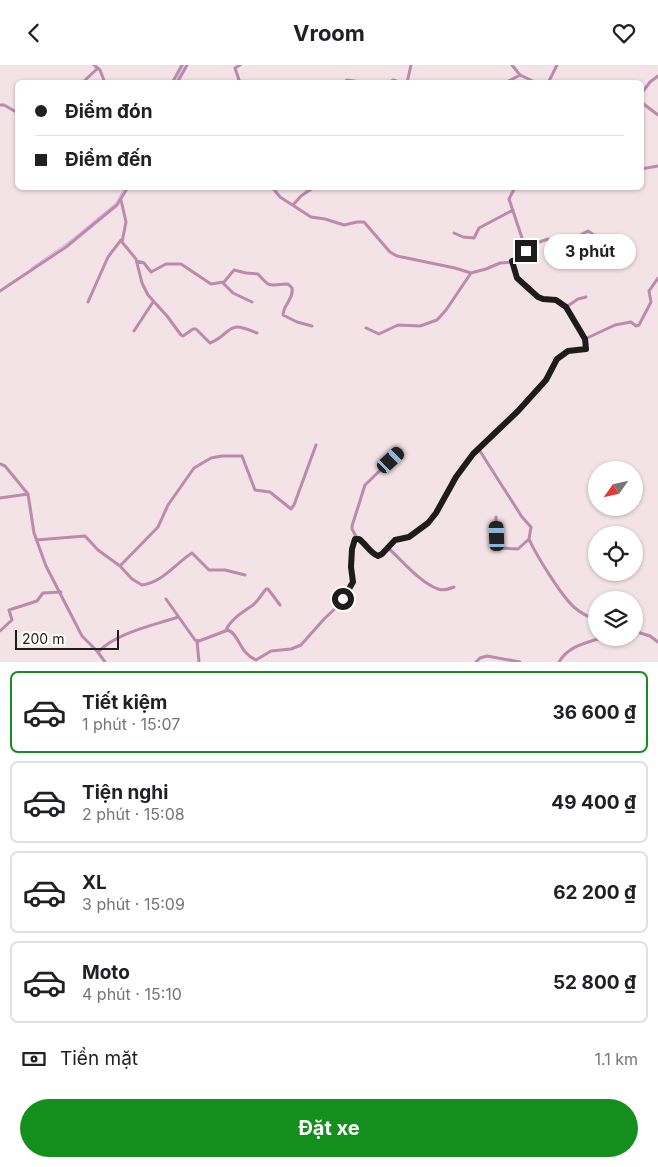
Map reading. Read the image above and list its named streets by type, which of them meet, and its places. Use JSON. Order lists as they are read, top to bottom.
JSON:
{
  "scale_bar": "200 m",
  "north": "bottom left",
  "page": {
    "header": "Vroom",
    "banner": ["Điểm đón", "Điểm đến"],
    "bubble": "3 phút",
    "scale": "200 m",
    "list": [
      {
        "name": "Tiết kiệm",
        "note": "1 phút · 15:07",
        "value": "36 600 ₫"
      },
      {
        "name": "Tiện nghi",
        "note": "2 phút · 15:08",
        "value": "49 400 ₫"
      },
      {
        "name": "XL",
        "note": "3 phút · 15:09",
        "value": "62 200 ₫"
      },
      {
        "name": "Moto",
        "note": "4 phút · 15:10",
        "value": "52 800 ₫"
      }
    ],
    "pay": ["Tiền mặt", "1.1 km"],
    "buttons": "Đặt xe"
  }
}
